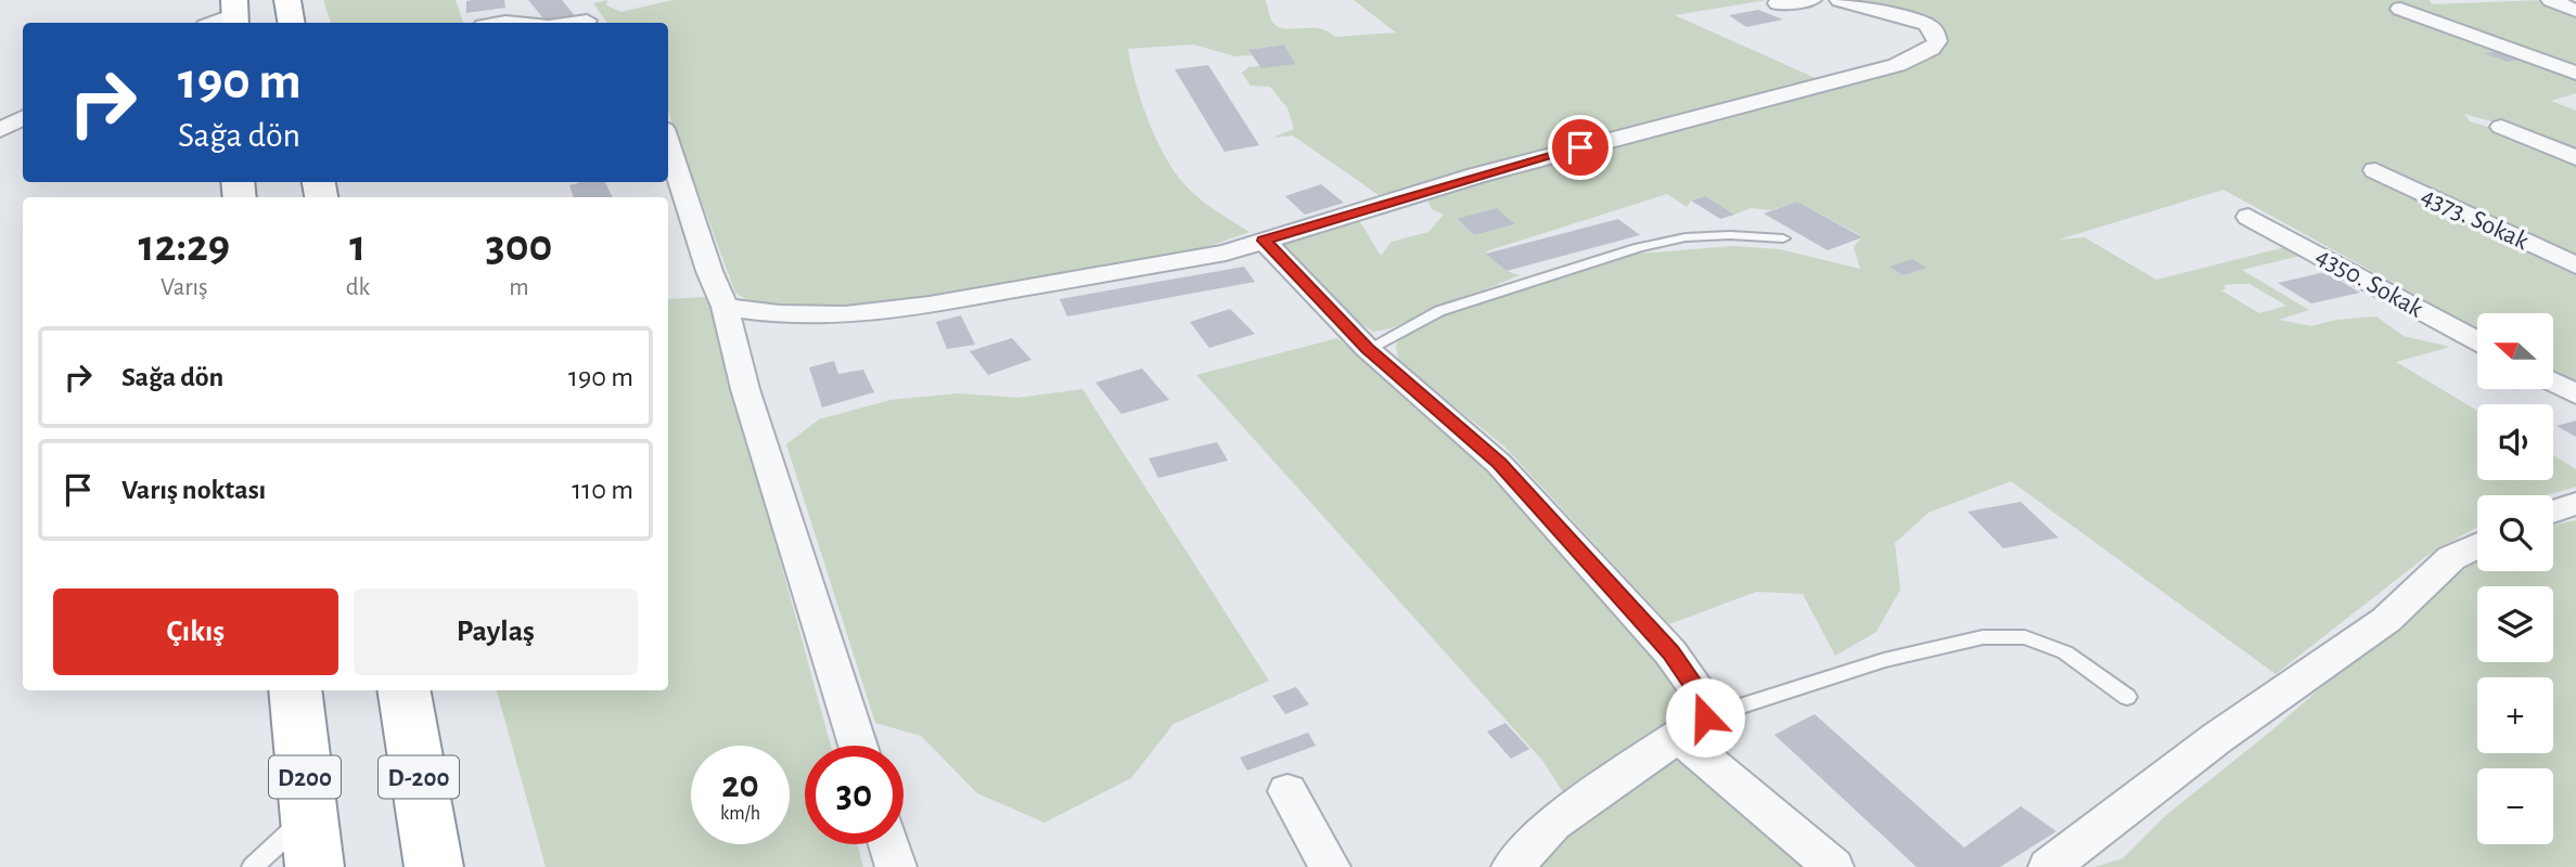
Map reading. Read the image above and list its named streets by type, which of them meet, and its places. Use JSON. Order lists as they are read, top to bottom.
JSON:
{
  "streets": {
    "highway": ["D200", "D-200"],
    "street": ["4373. Sokak", "4350. Sokak"]
  },
  "north": "left",
  "page": {
    "turn": ["190 m", "Sağa dön"],
    "eta": [
      "12:29",
      "Varış",
      "1",
      "dk",
      "300",
      "m"
    ],
    "map_buttons": ["+", "−"],
    "list": [
      {
        "name": "Sağa dön",
        "value": "190 m"
      },
      {
        "name": "Varış noktası",
        "value": "110 m"
      }
    ],
    "buttons": ["Çıkış", "Paylaş"],
    "speed": "20 km/h",
    "limit": "30"
  }
}
